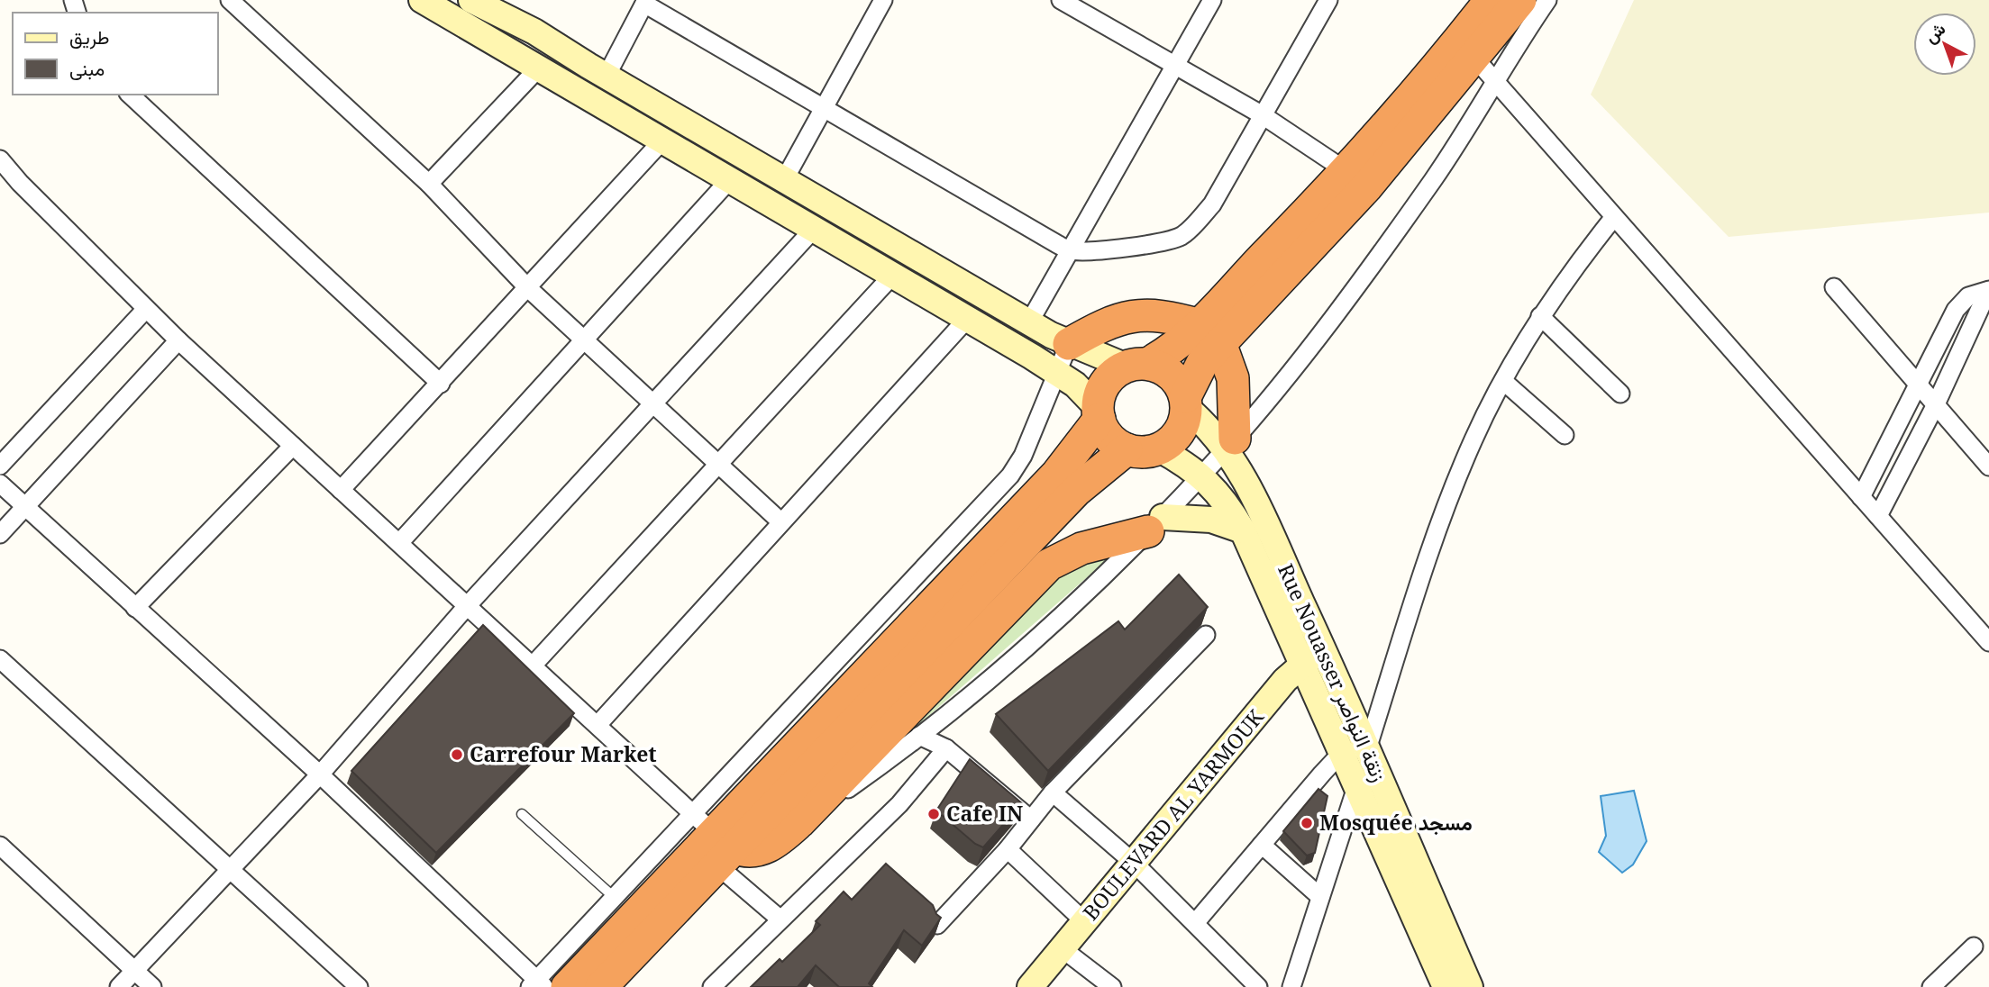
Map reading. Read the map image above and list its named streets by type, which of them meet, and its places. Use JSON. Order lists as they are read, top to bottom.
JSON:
{
  "streets": {
    "main road": ["Rue Nouasser زنقة النواصر", "BOULEVARD AL YARMOUK"]
  },
  "crossings": [
    ["Rue Nouasser زنقة النواصر", "BOULEVARD AL YARMOUK"]
  ],
  "places": ["Carrefour Market", "Cafe IN", "Mosquée مسجد"],
  "legend": ["طريق", "مبنى"],
  "north": "top left"
}
